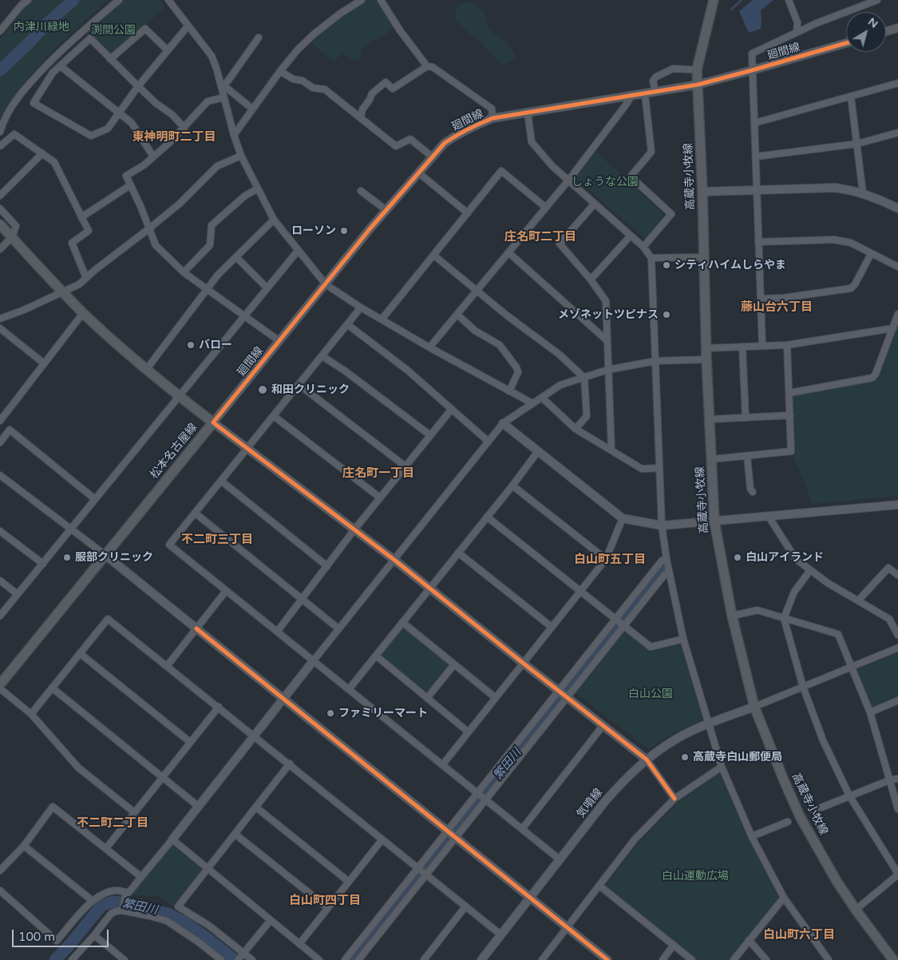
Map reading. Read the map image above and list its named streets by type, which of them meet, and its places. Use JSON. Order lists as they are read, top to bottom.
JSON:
{
  "streets": {
    "main road": ["高蔵寺小牧線", "松本名古屋線"],
    "street": ["廻間線", "気噴線"]
  },
  "crossings": [
    ["廻間線", "高蔵寺小牧線"],
    ["廻間線", "松本名古屋線"],
    ["高蔵寺小牧線", "気噴線"]
  ],
  "districts": [
    "東神明町二丁目",
    "庄名町二丁目",
    "藤山台六丁目",
    "庄名町一丁目",
    "不二町三丁目",
    "白山町五丁目",
    "不二町二丁目",
    "白山町四丁目",
    "白山町六丁目"
  ],
  "water": ["繁田川"],
  "parks": [
    "内津川緑地",
    "渕間公園",
    "しょうな公園",
    "白山公園",
    "白山運動広場"
  ],
  "places": [
    "ローソン",
    "シティハイムしらやま",
    "メゾネットツピナス",
    "バロー",
    "和田クリニック",
    "服部クリニック",
    "白山アイランド",
    "ファミリーマート",
    "高蔵寺白山郵便局"
  ],
  "scale_bar": "100 m",
  "north": "top right"
}
